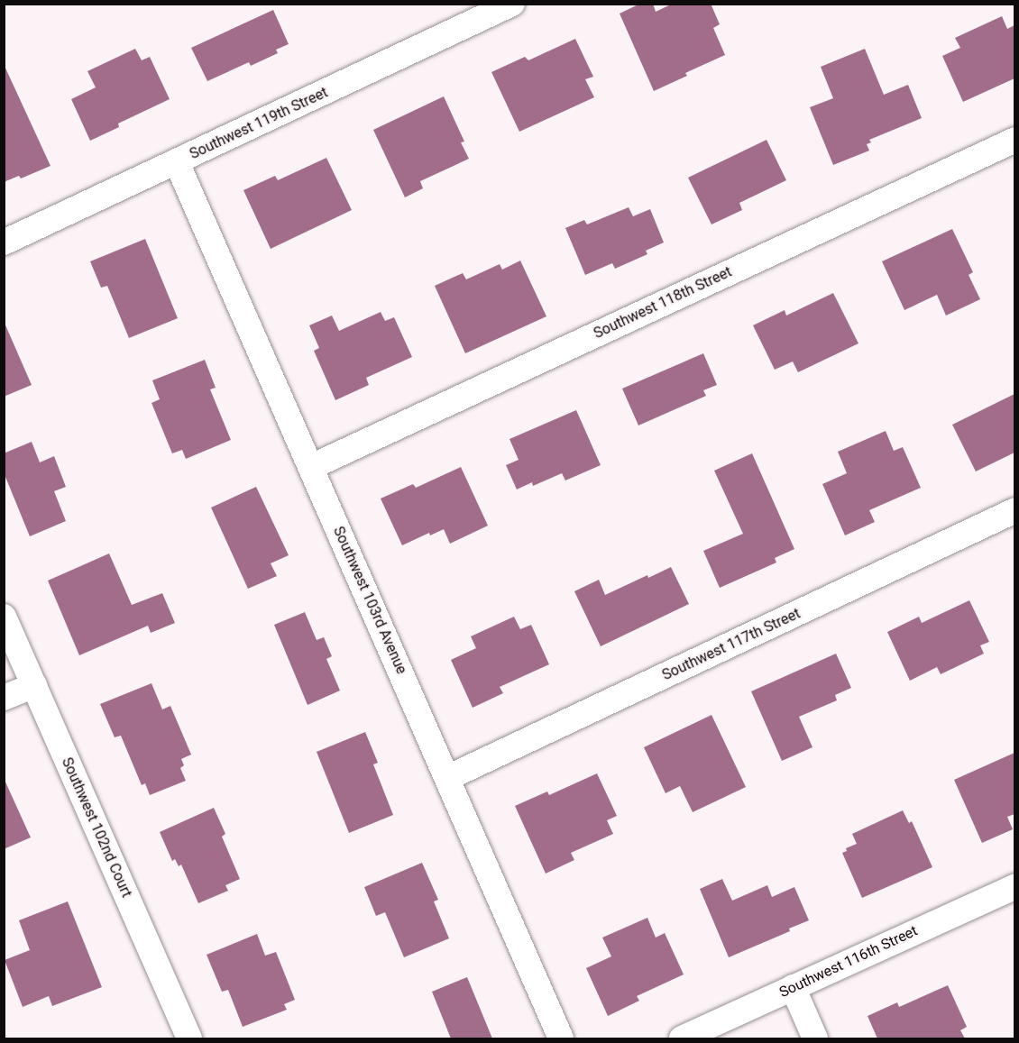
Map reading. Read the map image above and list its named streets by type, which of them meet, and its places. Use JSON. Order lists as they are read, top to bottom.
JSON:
{
  "streets": {
    "street": [
      "Southwest 119th Street",
      "Southwest 118th Street",
      "Southwest 103rd Avenue",
      "Southwest 117th Street",
      "Southwest 102nd Court",
      "Southwest 116th Street"
    ]
  },
  "crossings": [
    ["Southwest 119th Street", "Southwest 103rd Avenue"],
    ["Southwest 118th Street", "Southwest 103rd Avenue"],
    ["Southwest 103rd Avenue", "Southwest 117th Street"]
  ]
}
